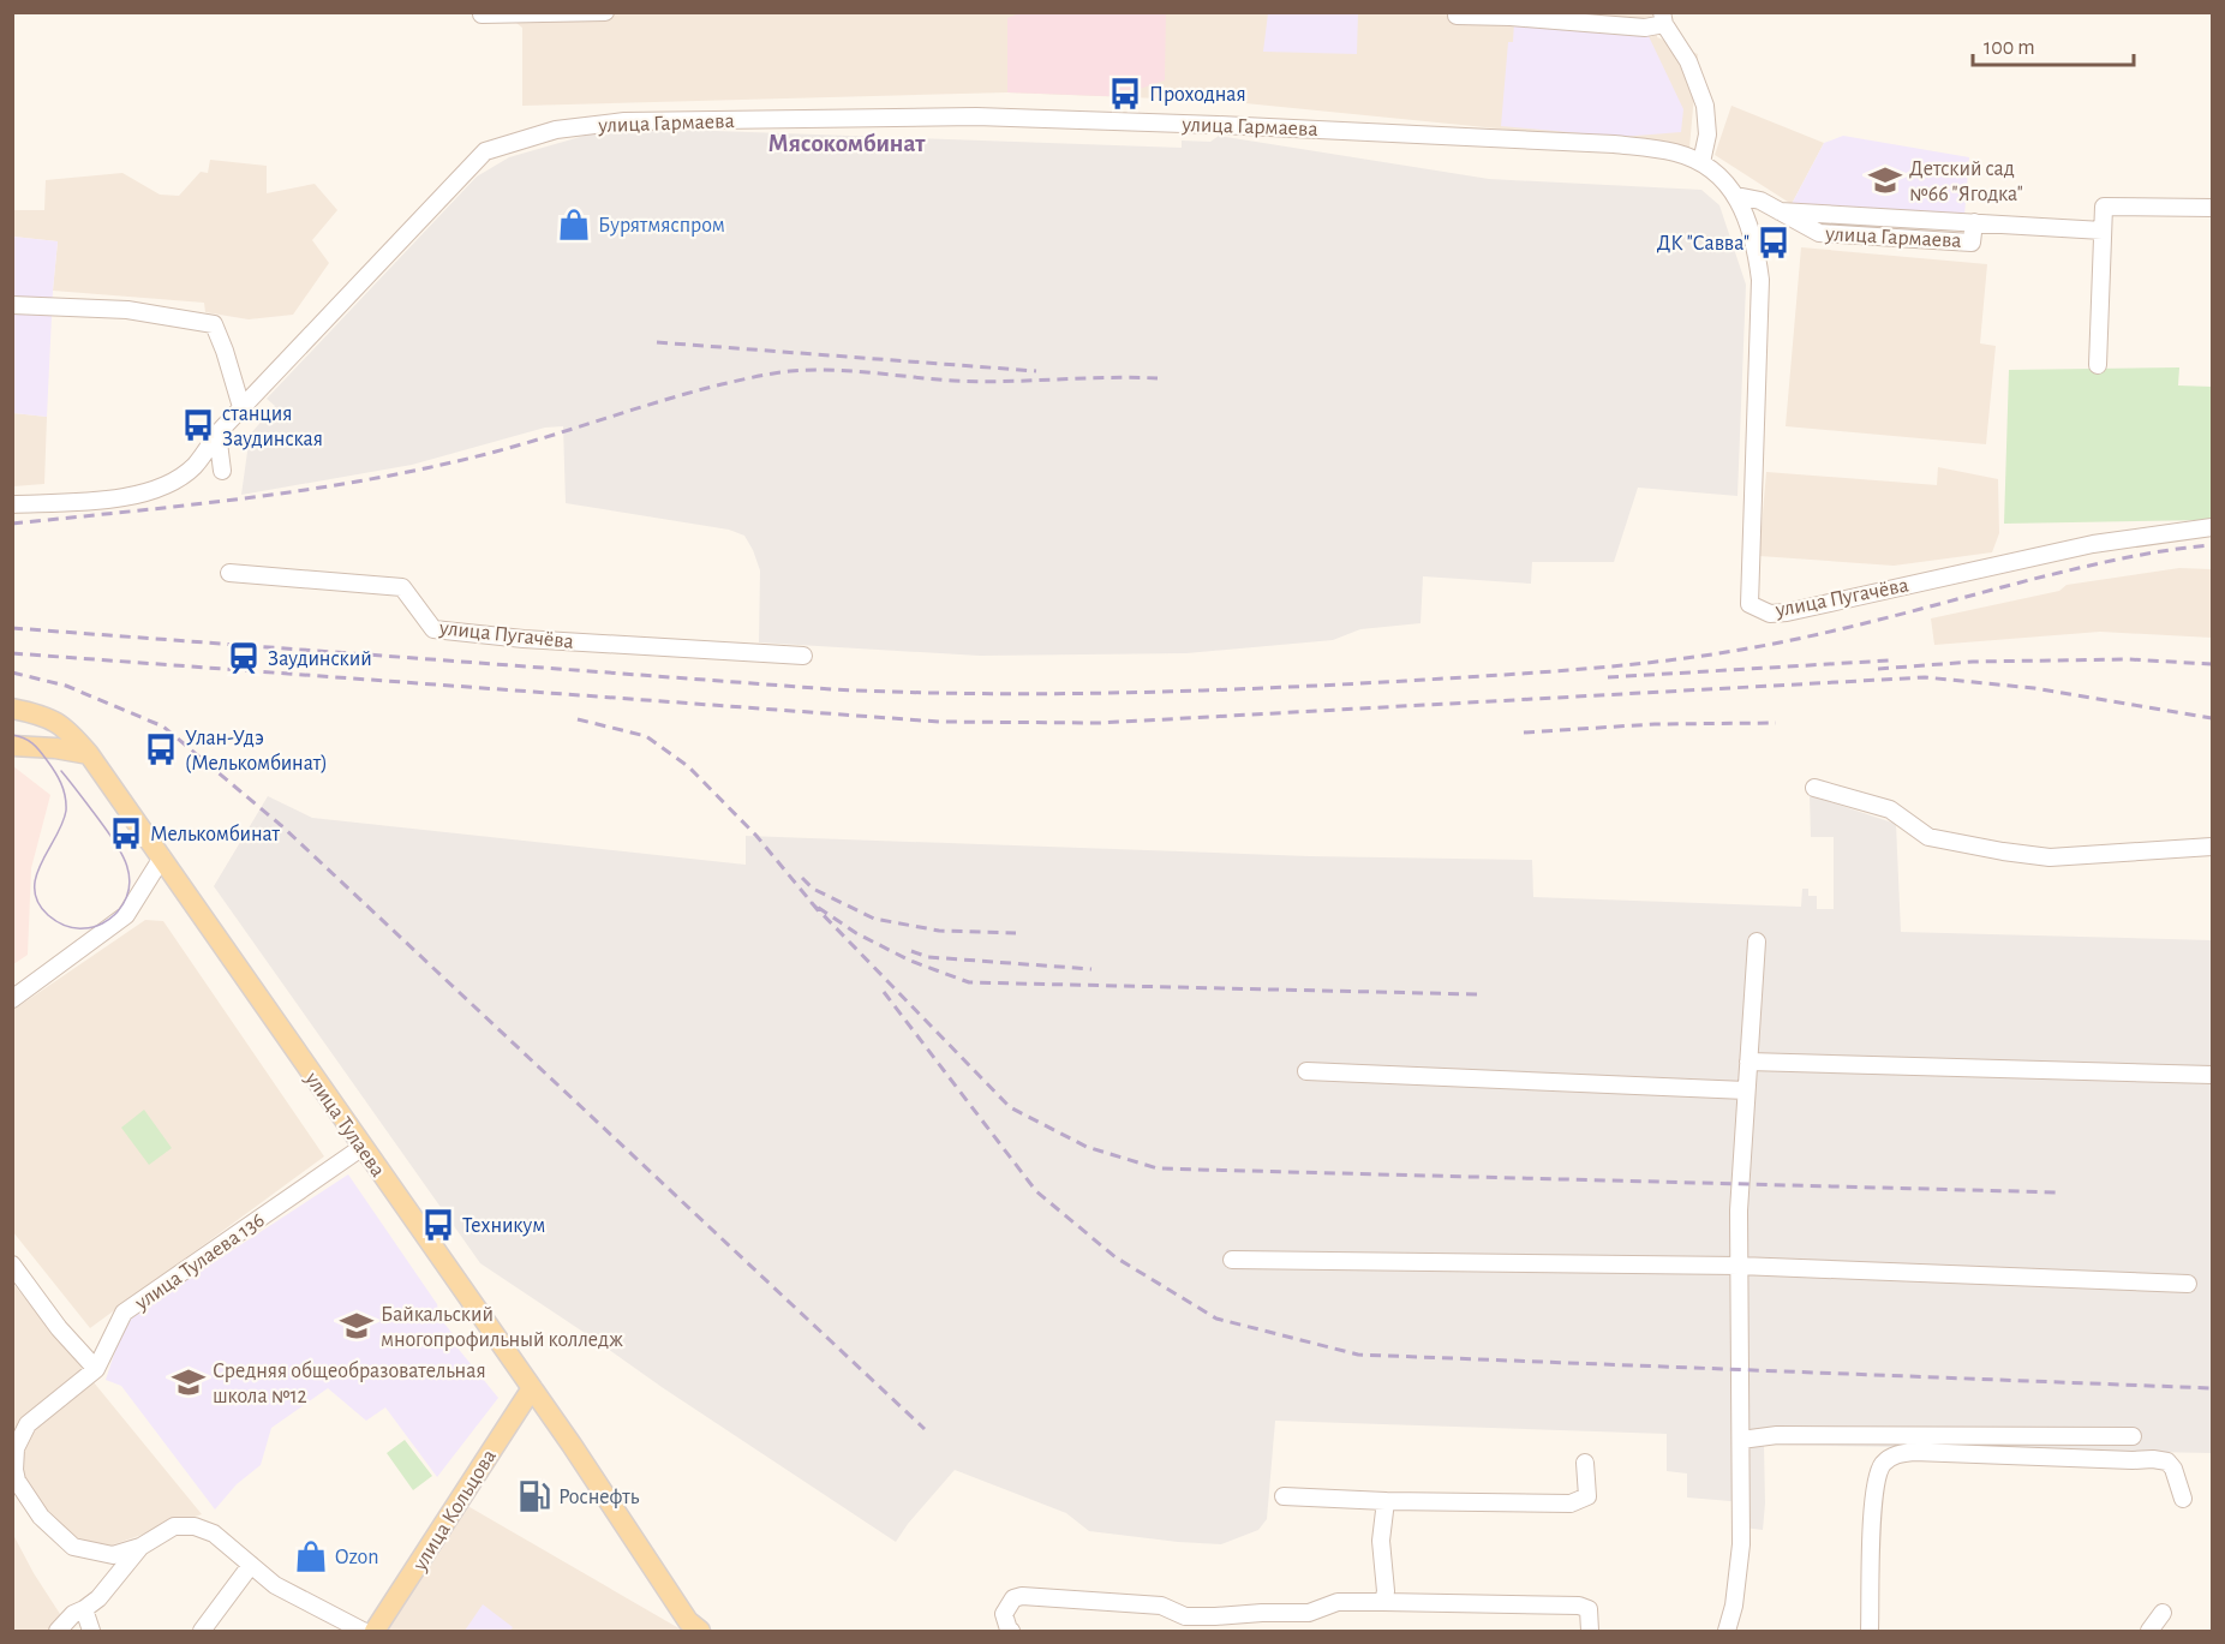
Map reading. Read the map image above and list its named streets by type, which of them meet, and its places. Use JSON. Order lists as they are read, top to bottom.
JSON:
{
  "streets": {
    "main road": ["улица Тулаева", "улица Кольцова"],
    "street": ["улица Гармаева", "улица Пугачёва", "улица Тулаева 136"]
  },
  "crossings": [
    ["улица Гармаева", "улица Пугачёва"],
    ["улица Тулаева", "улица Тулаева 136"],
    ["улица Тулаева", "улица Кольцова"]
  ],
  "districts": ["Мясокомбинат"],
  "places": {
    "bus stop": [
      "Проходная",
      "ДК \"Савва\"",
      "станция Заудинская",
      "Улан-Удэ (Мелькомбинат)",
      "Мелькомбинат",
      "Техникум"
    ],
    "school or university": ["Детский сад №66 \"Ягодка\"", "Байкальский многопрофильный колледж", "Средняя общеобразовательная школа №12"],
    "shop": ["Бурятмяспром", "Ozon"],
    "station": ["Заудинский"],
    "fuel station": ["Роснефть"]
  },
  "scale_bar": "100 m"
}
